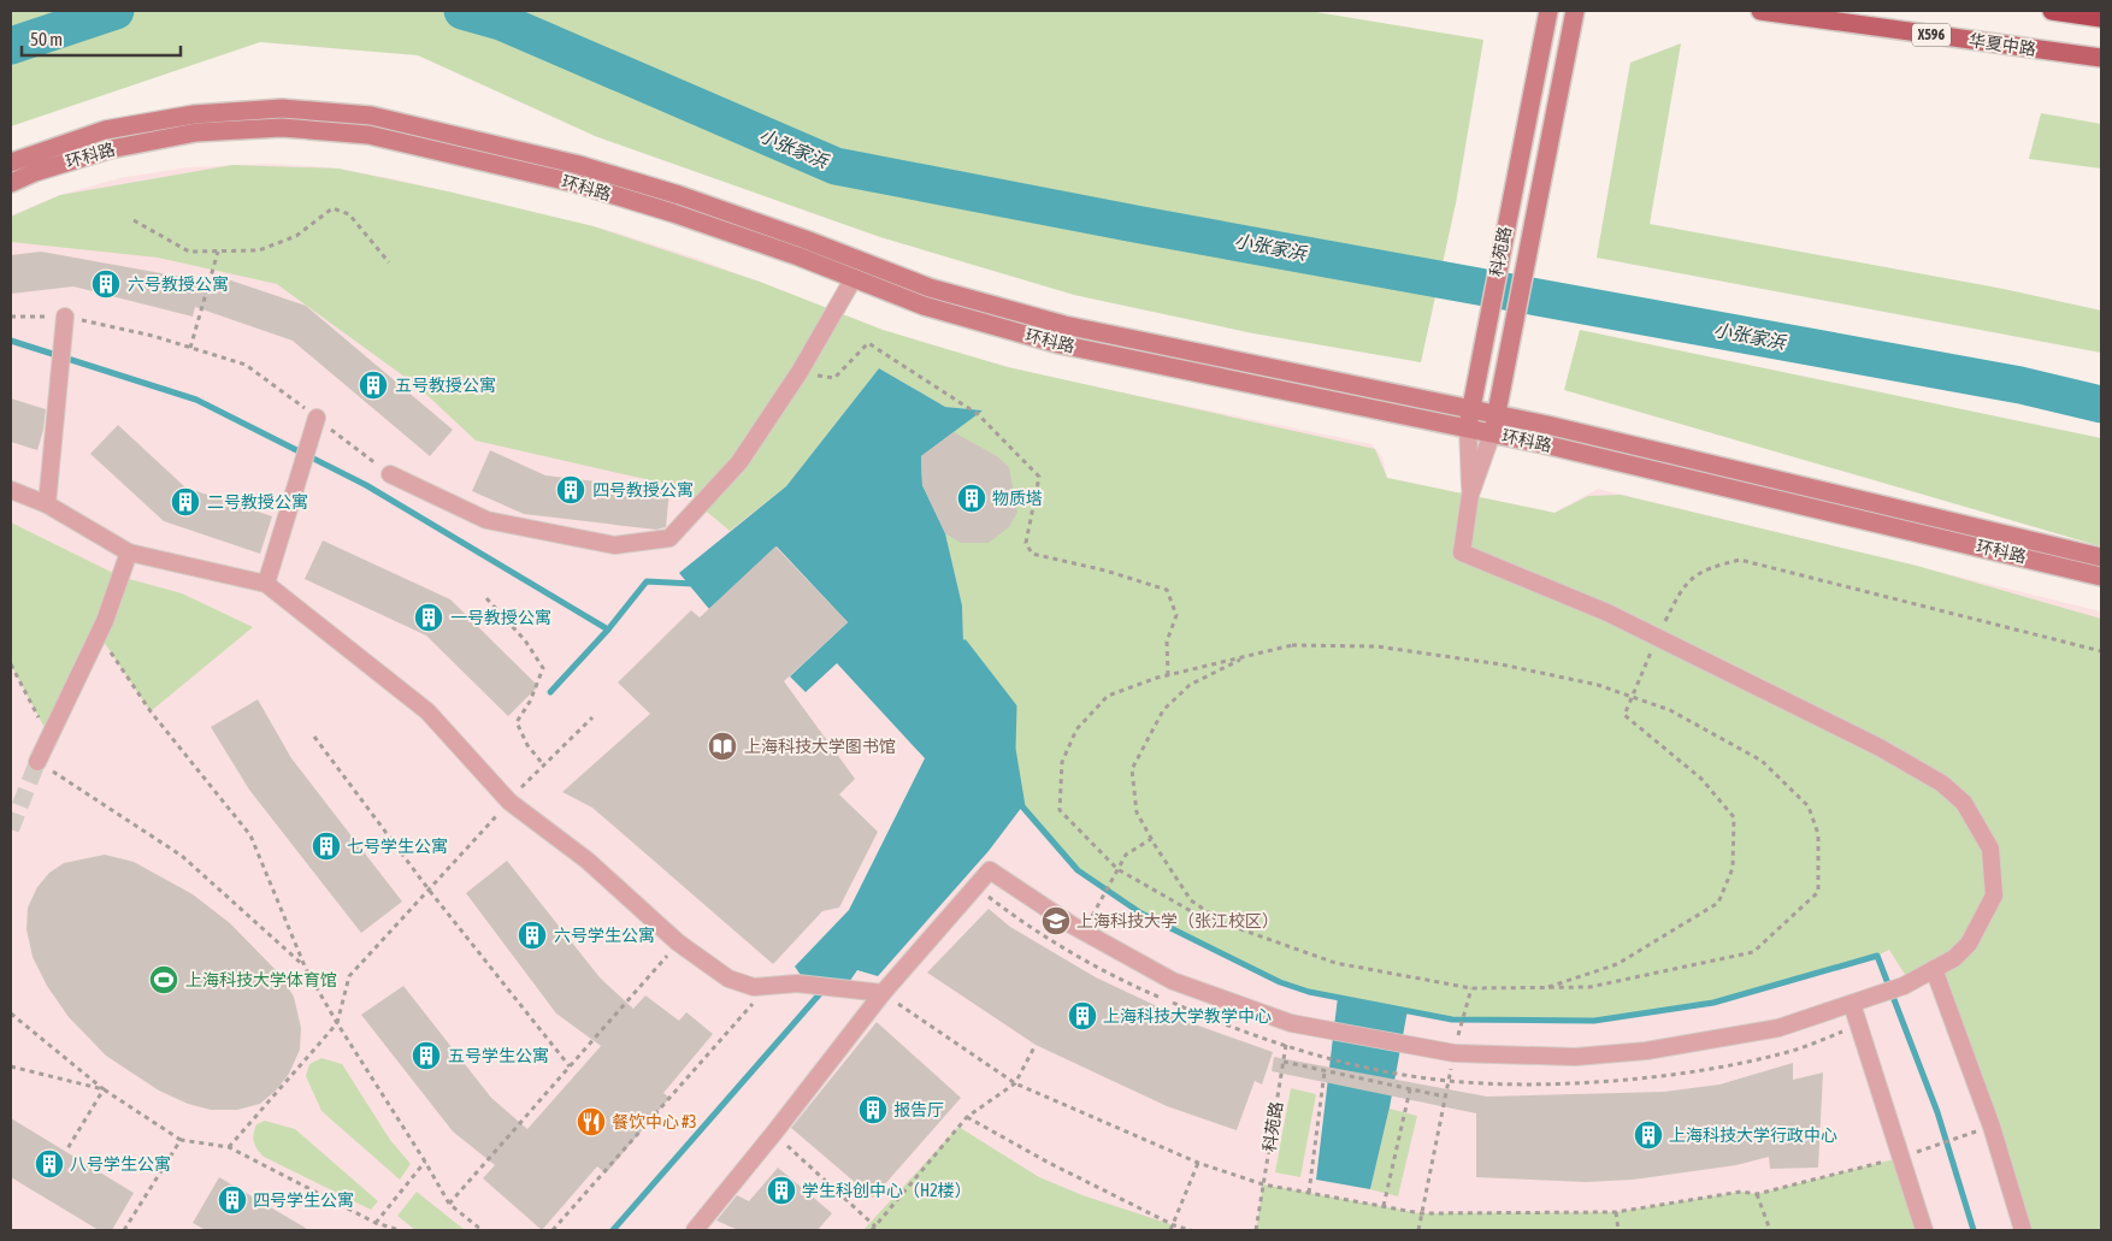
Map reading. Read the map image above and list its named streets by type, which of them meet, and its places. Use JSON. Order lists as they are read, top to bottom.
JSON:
{
  "streets": {
    "main road": ["X596", "华夏中路"],
    "street": ["环科路", "科苑路"]
  },
  "crossings": [
    ["环科路", "科苑路"]
  ],
  "water": ["小张家浜"],
  "places": {
    "building": [
      "六号教授公寓",
      "五号教授公寓",
      "四号教授公寓",
      "物质塔",
      "二号教授公寓",
      "一号教授公寓",
      "七号学生公寓",
      "六号学生公寓",
      "上海科技大学教学中心",
      "五号学生公寓",
      "报告厅",
      "上海科技大学行政中心",
      "八号学生公寓",
      "学生科创中心（H2楼）",
      "四号学生公寓"
    ],
    "library": ["上海科技大学图书馆"],
    "school or university": ["上海科技大学（张江校区）"],
    "sports": ["上海科技大学体育馆"],
    "restaurant": ["餐饮中心 #3"]
  },
  "scale_bar": "50 m"
}
